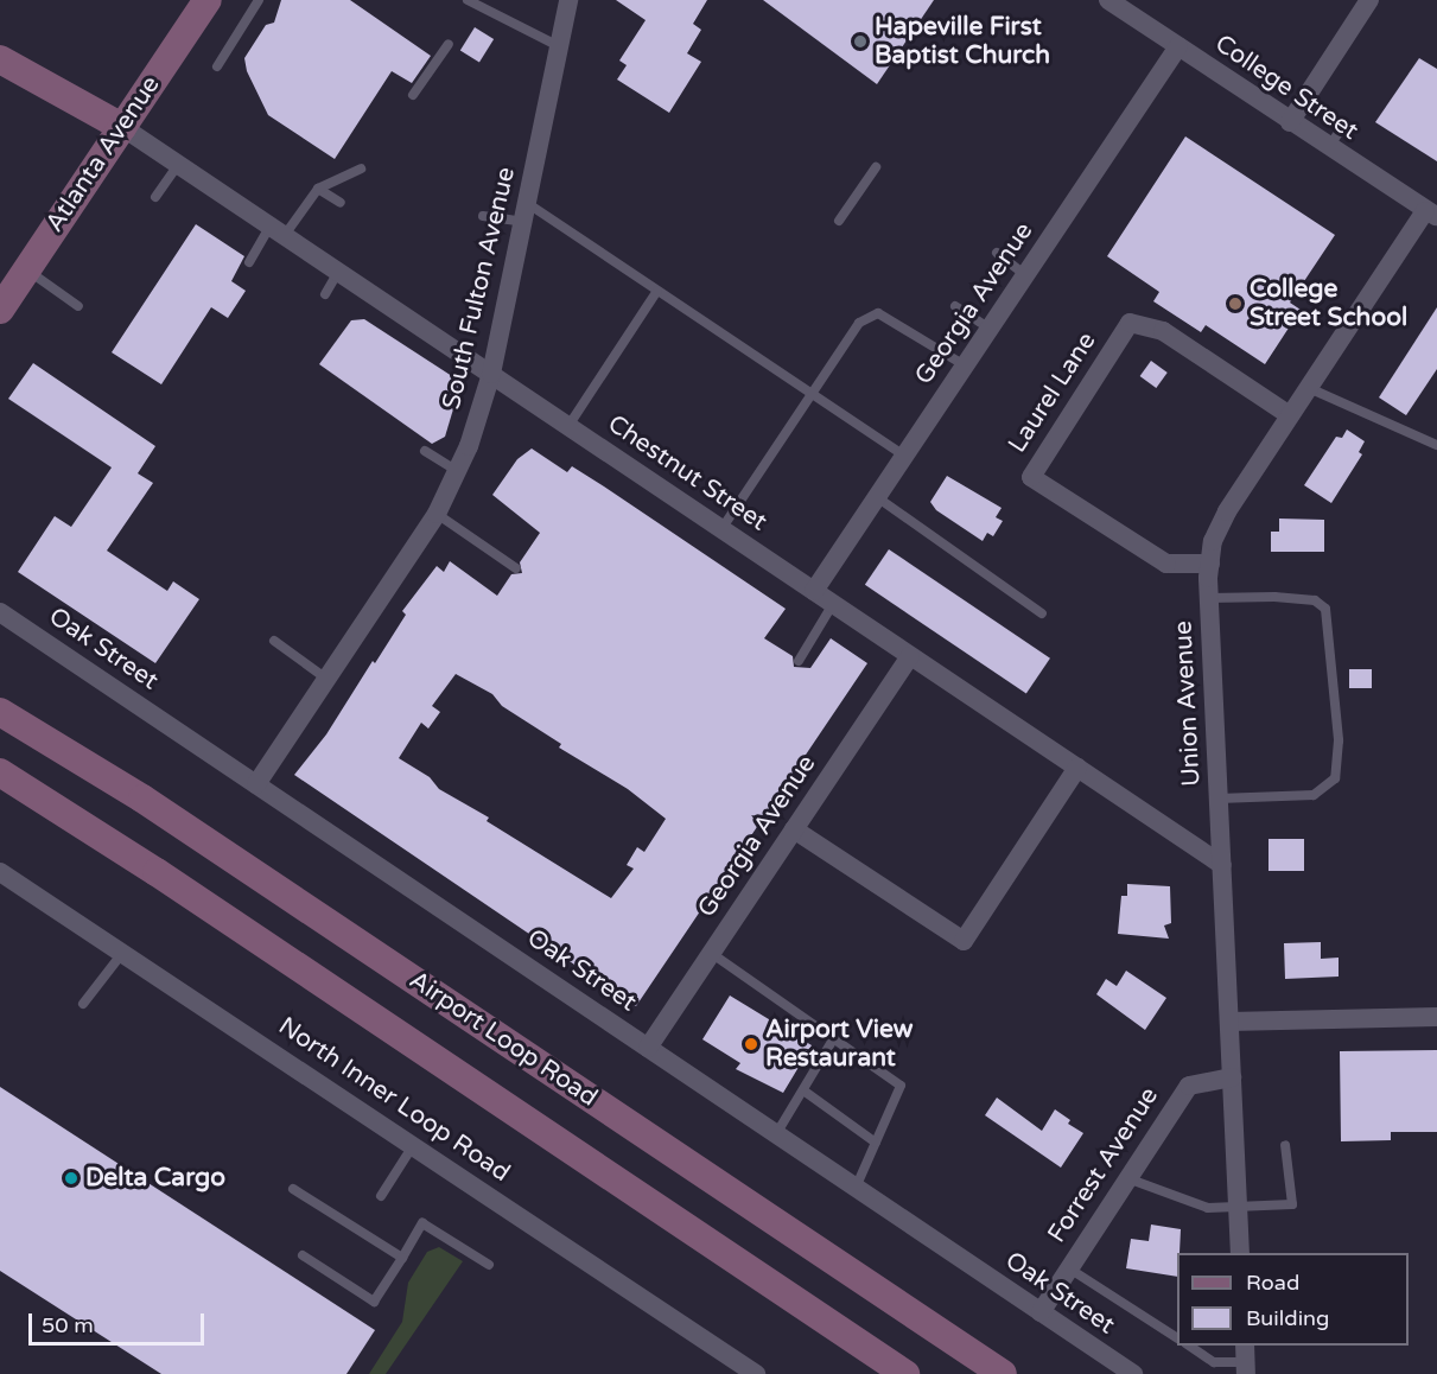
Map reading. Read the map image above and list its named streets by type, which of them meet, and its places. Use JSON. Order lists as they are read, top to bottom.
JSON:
{
  "streets": {
    "main road": ["Atlanta Avenue", "Airport Loop Road"],
    "street": [
      "College Street",
      "South Fulton Avenue",
      "Georgia Avenue",
      "Laurel Lane",
      "Chestnut Street",
      "Oak Street",
      "Union Avenue",
      "North Inner Loop Road",
      "Forrest Avenue"
    ]
  },
  "crossings": [
    ["College Street", "Georgia Avenue"],
    ["College Street", "Union Avenue"],
    ["Atlanta Avenue", "Chestnut Street"],
    ["South Fulton Avenue", "Chestnut Street"],
    ["South Fulton Avenue", "Oak Street"],
    ["Georgia Avenue", "Chestnut Street"],
    ["Georgia Avenue", "Oak Street"],
    ["Laurel Lane", "Union Avenue"],
    ["Chestnut Street", "Union Avenue"],
    ["Oak Street", "Forrest Avenue"],
    ["Union Avenue", "Forrest Avenue"]
  ],
  "places": [
    "Hapeville First Baptist Church",
    "College Street School",
    "Airport View Restaurant",
    "Delta Cargo"
  ],
  "legend": ["Road", "Building"],
  "scale_bar": "50 m"
}
